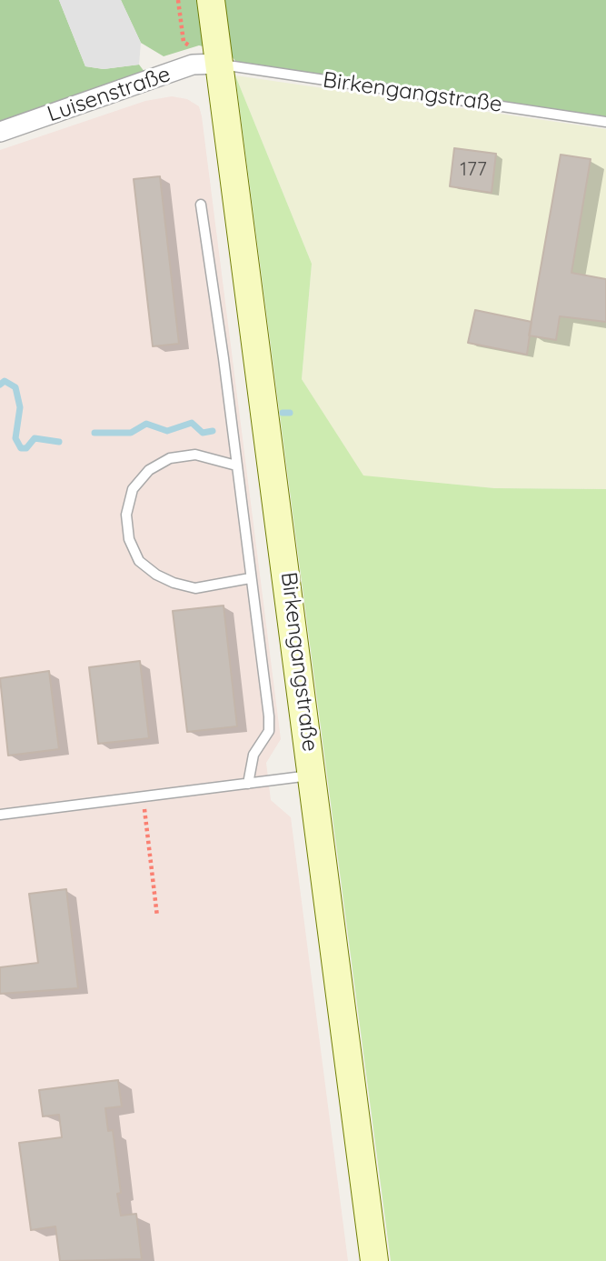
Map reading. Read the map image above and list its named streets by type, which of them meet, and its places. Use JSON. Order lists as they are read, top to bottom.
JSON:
{
  "streets": {
    "street": ["Birkengangstraße", "Luisenstraße"]
  },
  "crossings": [
    ["Birkengangstraße", "Luisenstraße"]
  ],
  "house_numbers": ["177"]
}
